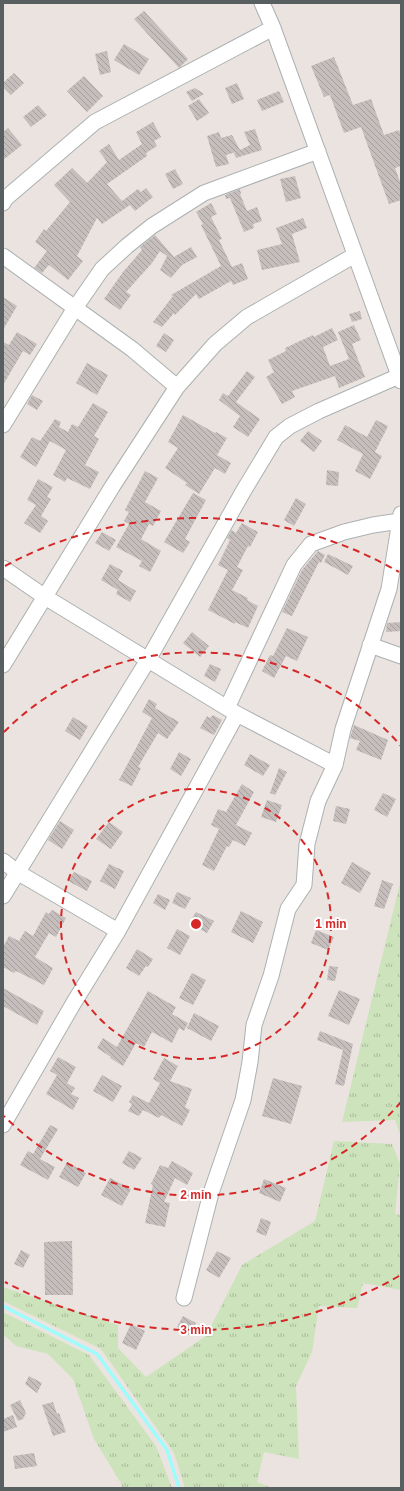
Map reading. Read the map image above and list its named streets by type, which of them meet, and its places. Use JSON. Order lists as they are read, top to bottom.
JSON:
{
  "rings": ["1 min", "2 min", "3 min"]
}
